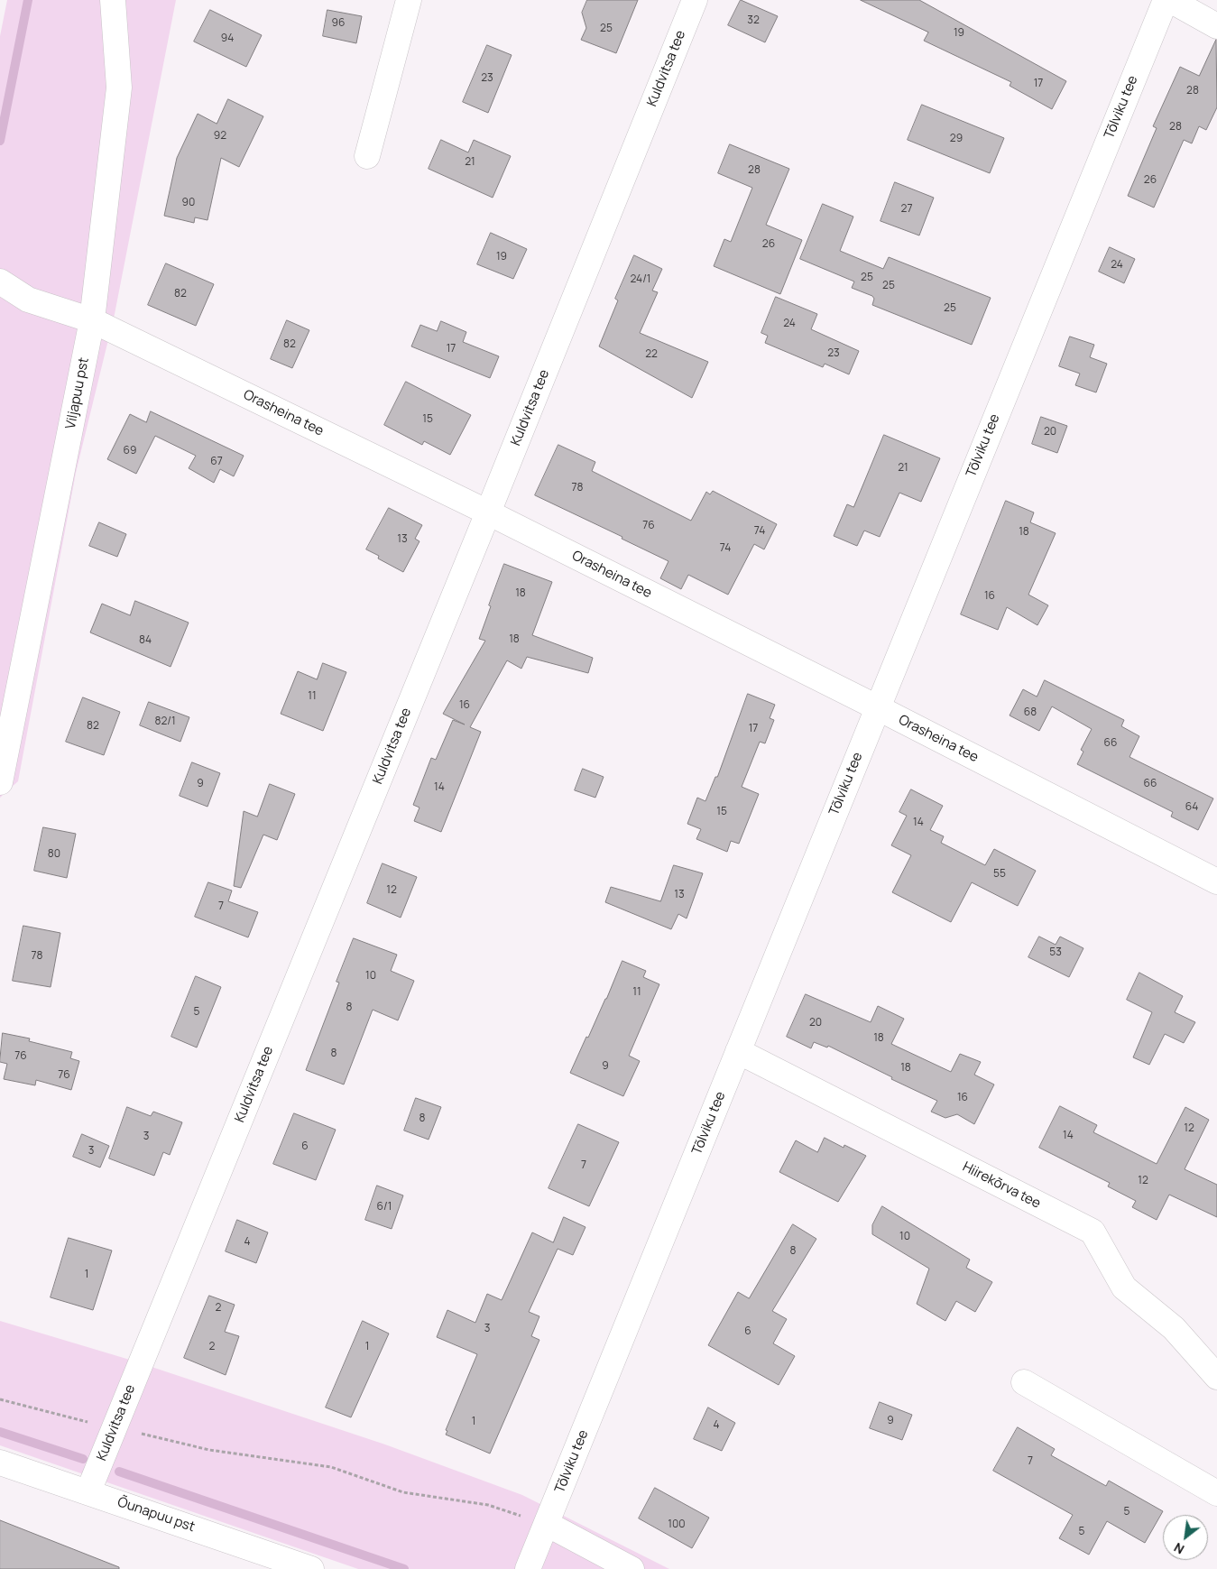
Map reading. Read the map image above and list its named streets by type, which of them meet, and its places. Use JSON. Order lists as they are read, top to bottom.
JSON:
{
  "streets": {
    "street": [
      "Kuldvitsa tee",
      "Tõlviku tee",
      "Viljapuu pst",
      "Orasheina tee",
      "Hiirekõrva tee",
      "Õunapuu pst"
    ]
  },
  "crossings": [
    ["Kuldvitsa tee", "Orasheina tee"],
    ["Kuldvitsa tee", "Õunapuu pst"],
    ["Tõlviku tee", "Orasheina tee"],
    ["Tõlviku tee", "Hiirekõrva tee"],
    ["Viljapuu pst", "Orasheina tee"]
  ],
  "house_numbers": [
    "32",
    "96",
    "25",
    "19",
    "94",
    "23",
    "17",
    "28",
    "28",
    "92",
    "29",
    "21",
    "28",
    "26",
    "90",
    "27",
    "26",
    "19",
    "24",
    "25",
    "24/1",
    "25",
    "82",
    "25",
    "24",
    "82",
    "17",
    "23",
    "22",
    "15",
    "20",
    "69",
    "67",
    "21",
    "78",
    "76",
    "74",
    "18",
    "13",
    "74",
    "18",
    "16",
    "18",
    "84",
    "11",
    "16",
    "68",
    "82/1",
    "82",
    "17",
    "66",
    "9",
    "66",
    "14",
    "64",
    "15",
    "14",
    "80",
    "55",
    "12",
    "13",
    "7",
    "53",
    "78",
    "10",
    "11",
    "8",
    "5",
    "20",
    "18",
    "8",
    "76",
    "9",
    "18",
    "76",
    "16",
    "8",
    "12",
    "14",
    "3",
    "6",
    "3",
    "7",
    "12",
    "6/1",
    "10",
    "4",
    "8",
    "1",
    "2",
    "3",
    "6",
    "2",
    "1",
    "9",
    "1",
    "4",
    "7",
    "5",
    "100",
    "5"
  ],
  "north": "bottom left"
}
